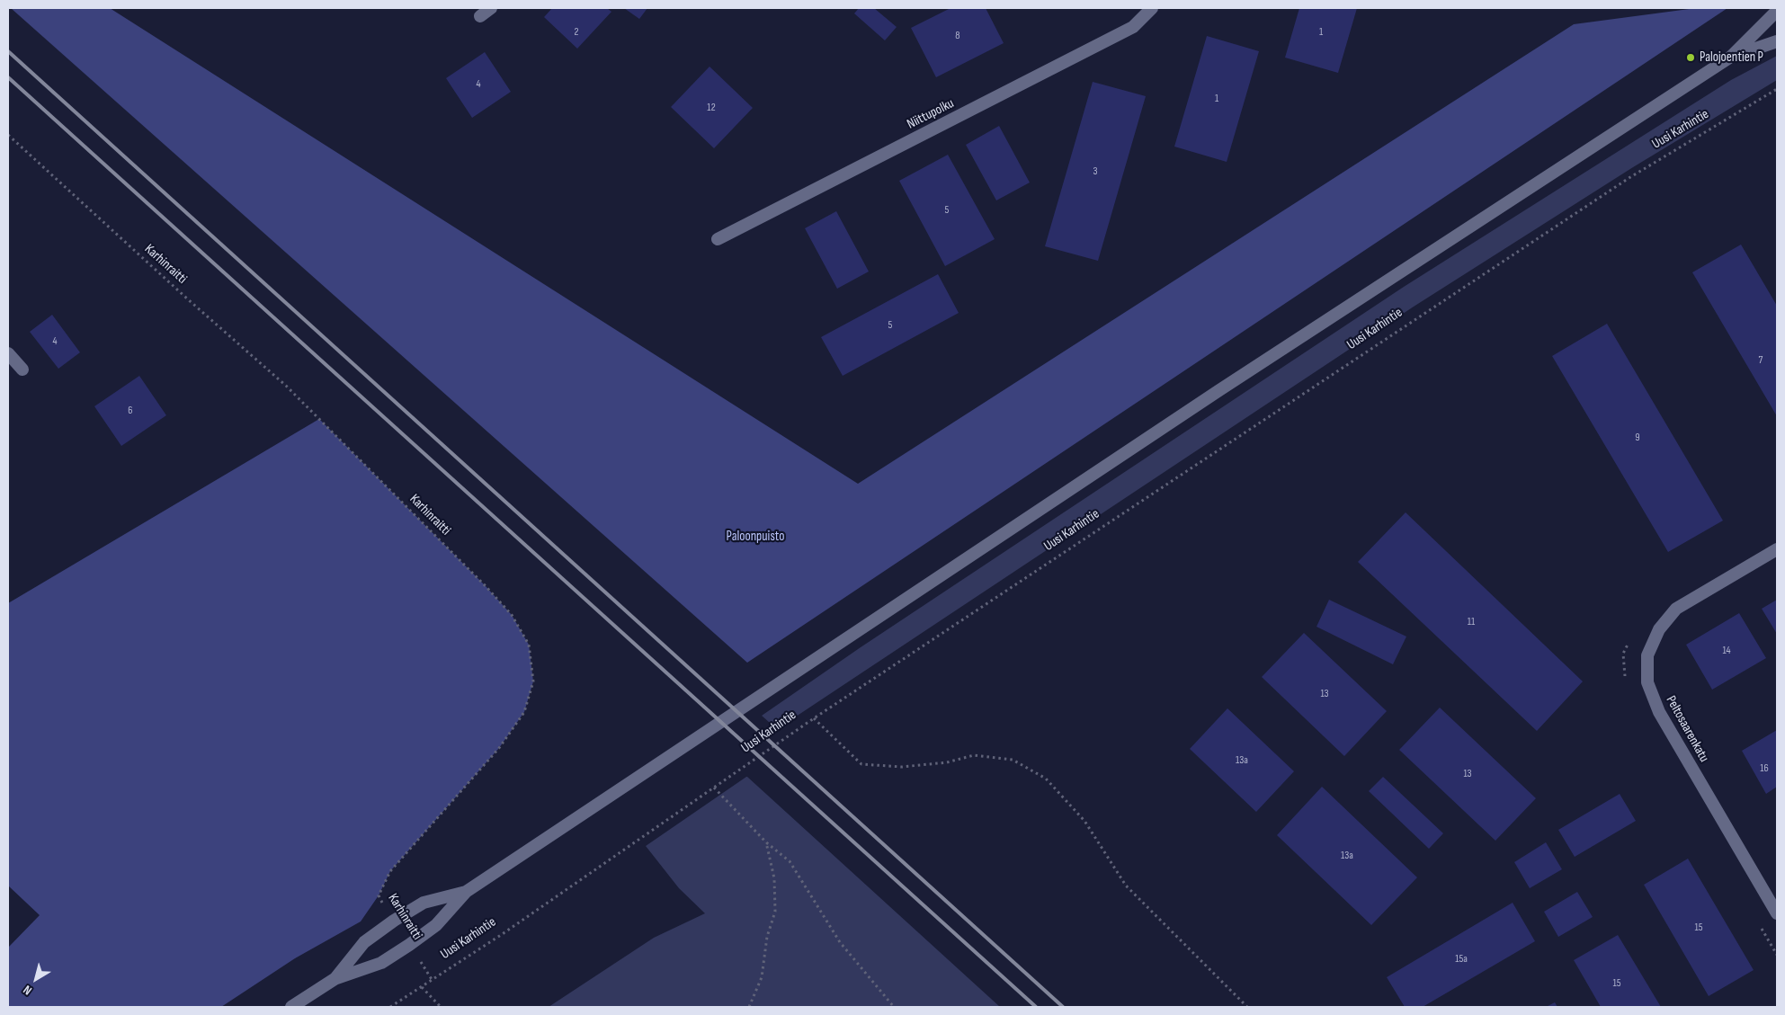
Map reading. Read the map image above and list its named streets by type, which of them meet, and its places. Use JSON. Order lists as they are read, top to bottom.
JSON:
{
  "streets": {
    "street": ["Niittupolku", "Peltosaarenkatu"],
    "path": ["Uusi Karhintie", "Karhinraitti"]
  },
  "crossings": [
    ["Uusi Karhintie", "Karhinraitti"]
  ],
  "parks": ["Paloonpuisto"],
  "places": ["Palojoentien P"],
  "house_numbers": [
    "2",
    "1",
    "8",
    "4",
    "1",
    "12",
    "3",
    "5",
    "5",
    "4",
    "7",
    "6",
    "9",
    "11",
    "14",
    "13",
    "13a",
    "16",
    "13",
    "13a",
    "15",
    "15a",
    "15"
  ],
  "north": "bottom left"
}
